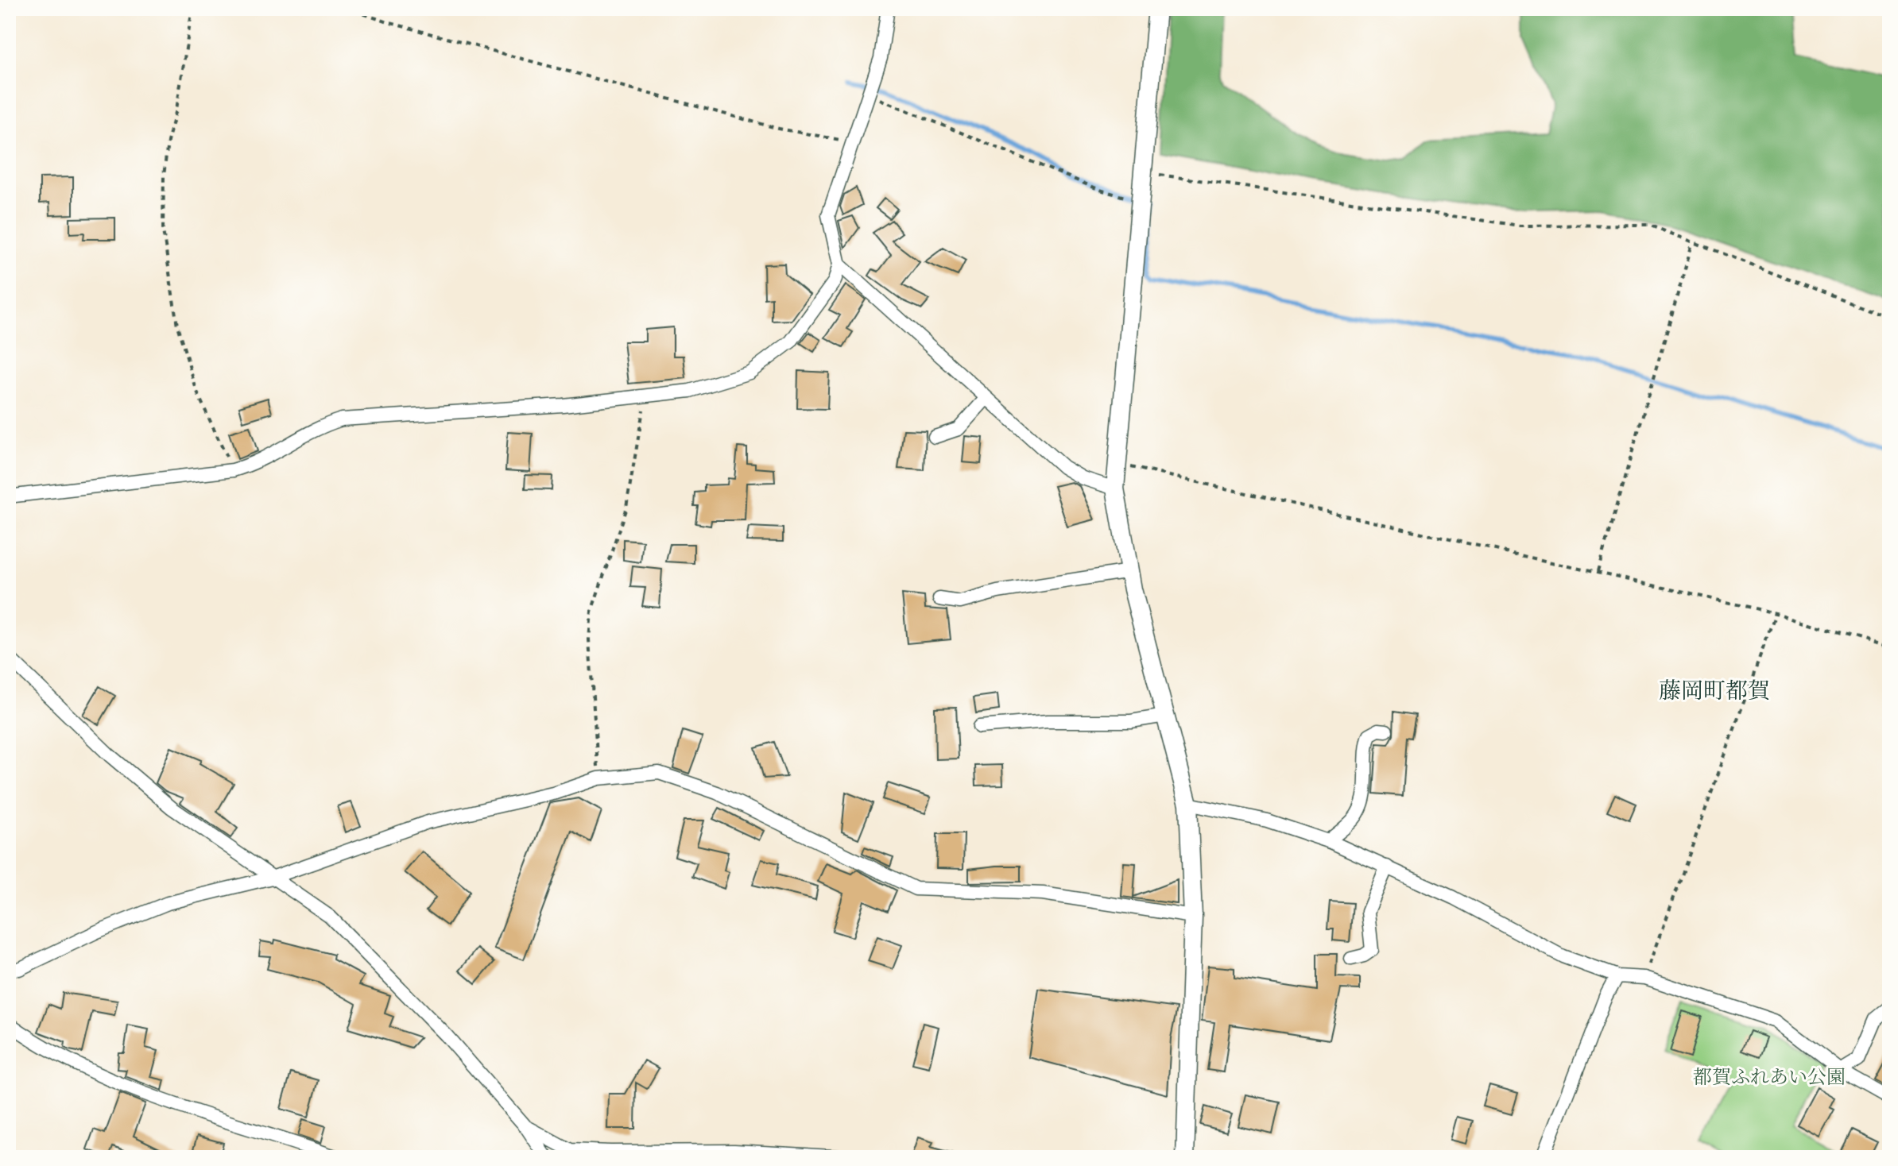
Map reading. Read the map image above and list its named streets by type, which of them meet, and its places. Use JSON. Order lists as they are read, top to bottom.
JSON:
{
  "districts": ["藤岡町都賀"],
  "parks": ["都賀ふれあい公園"]
}
